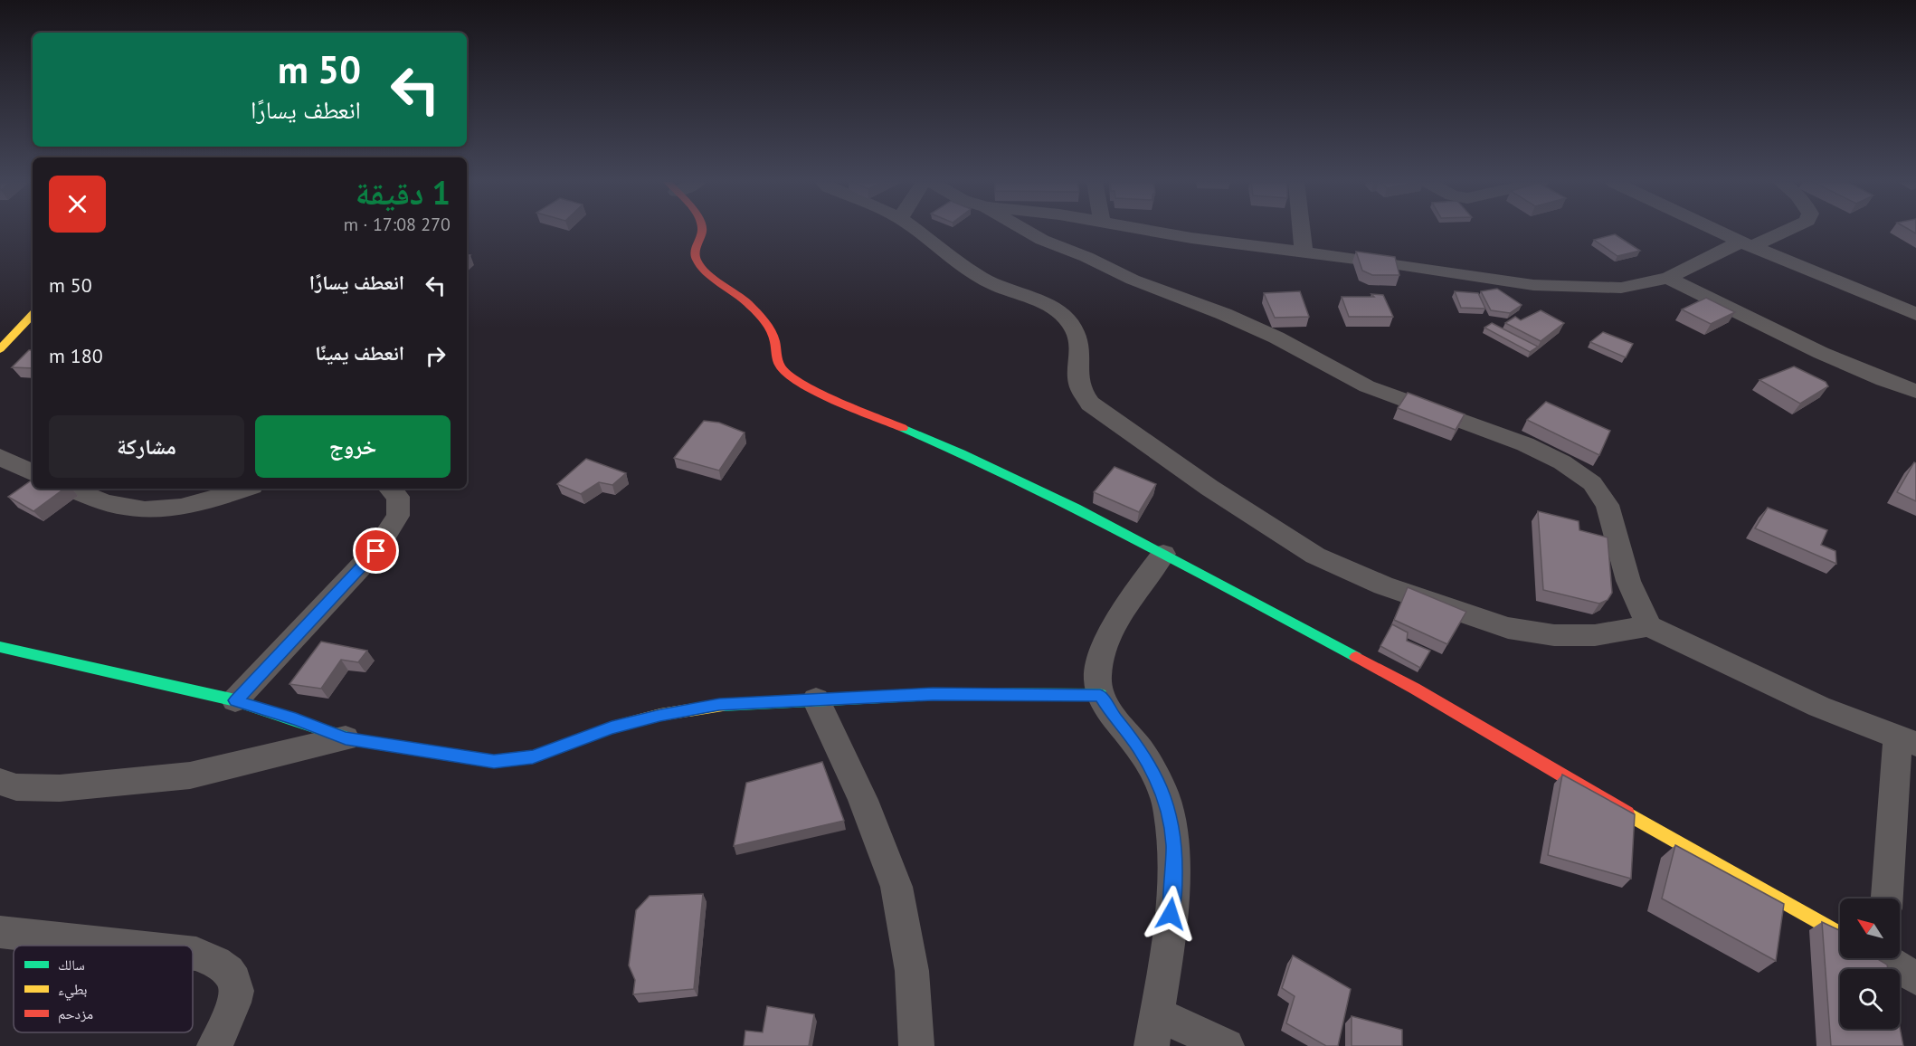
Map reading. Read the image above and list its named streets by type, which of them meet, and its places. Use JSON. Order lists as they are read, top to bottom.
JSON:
{
  "legend": ["سالك", "بطيء", "مزدحم"],
  "north": "top left",
  "page": {
    "turn": ["50 m", "انعطف يسارًا"],
    "heading": ["1 دقيقة", "270 m · 17:08"],
    "list": [
      {
        "name": "انعطف يسارًا",
        "value": "50 m"
      },
      {
        "name": "انعطف يمينًا",
        "value": "180 m"
      }
    ],
    "buttons": ["خروج", "مشاركة"]
  }
}
